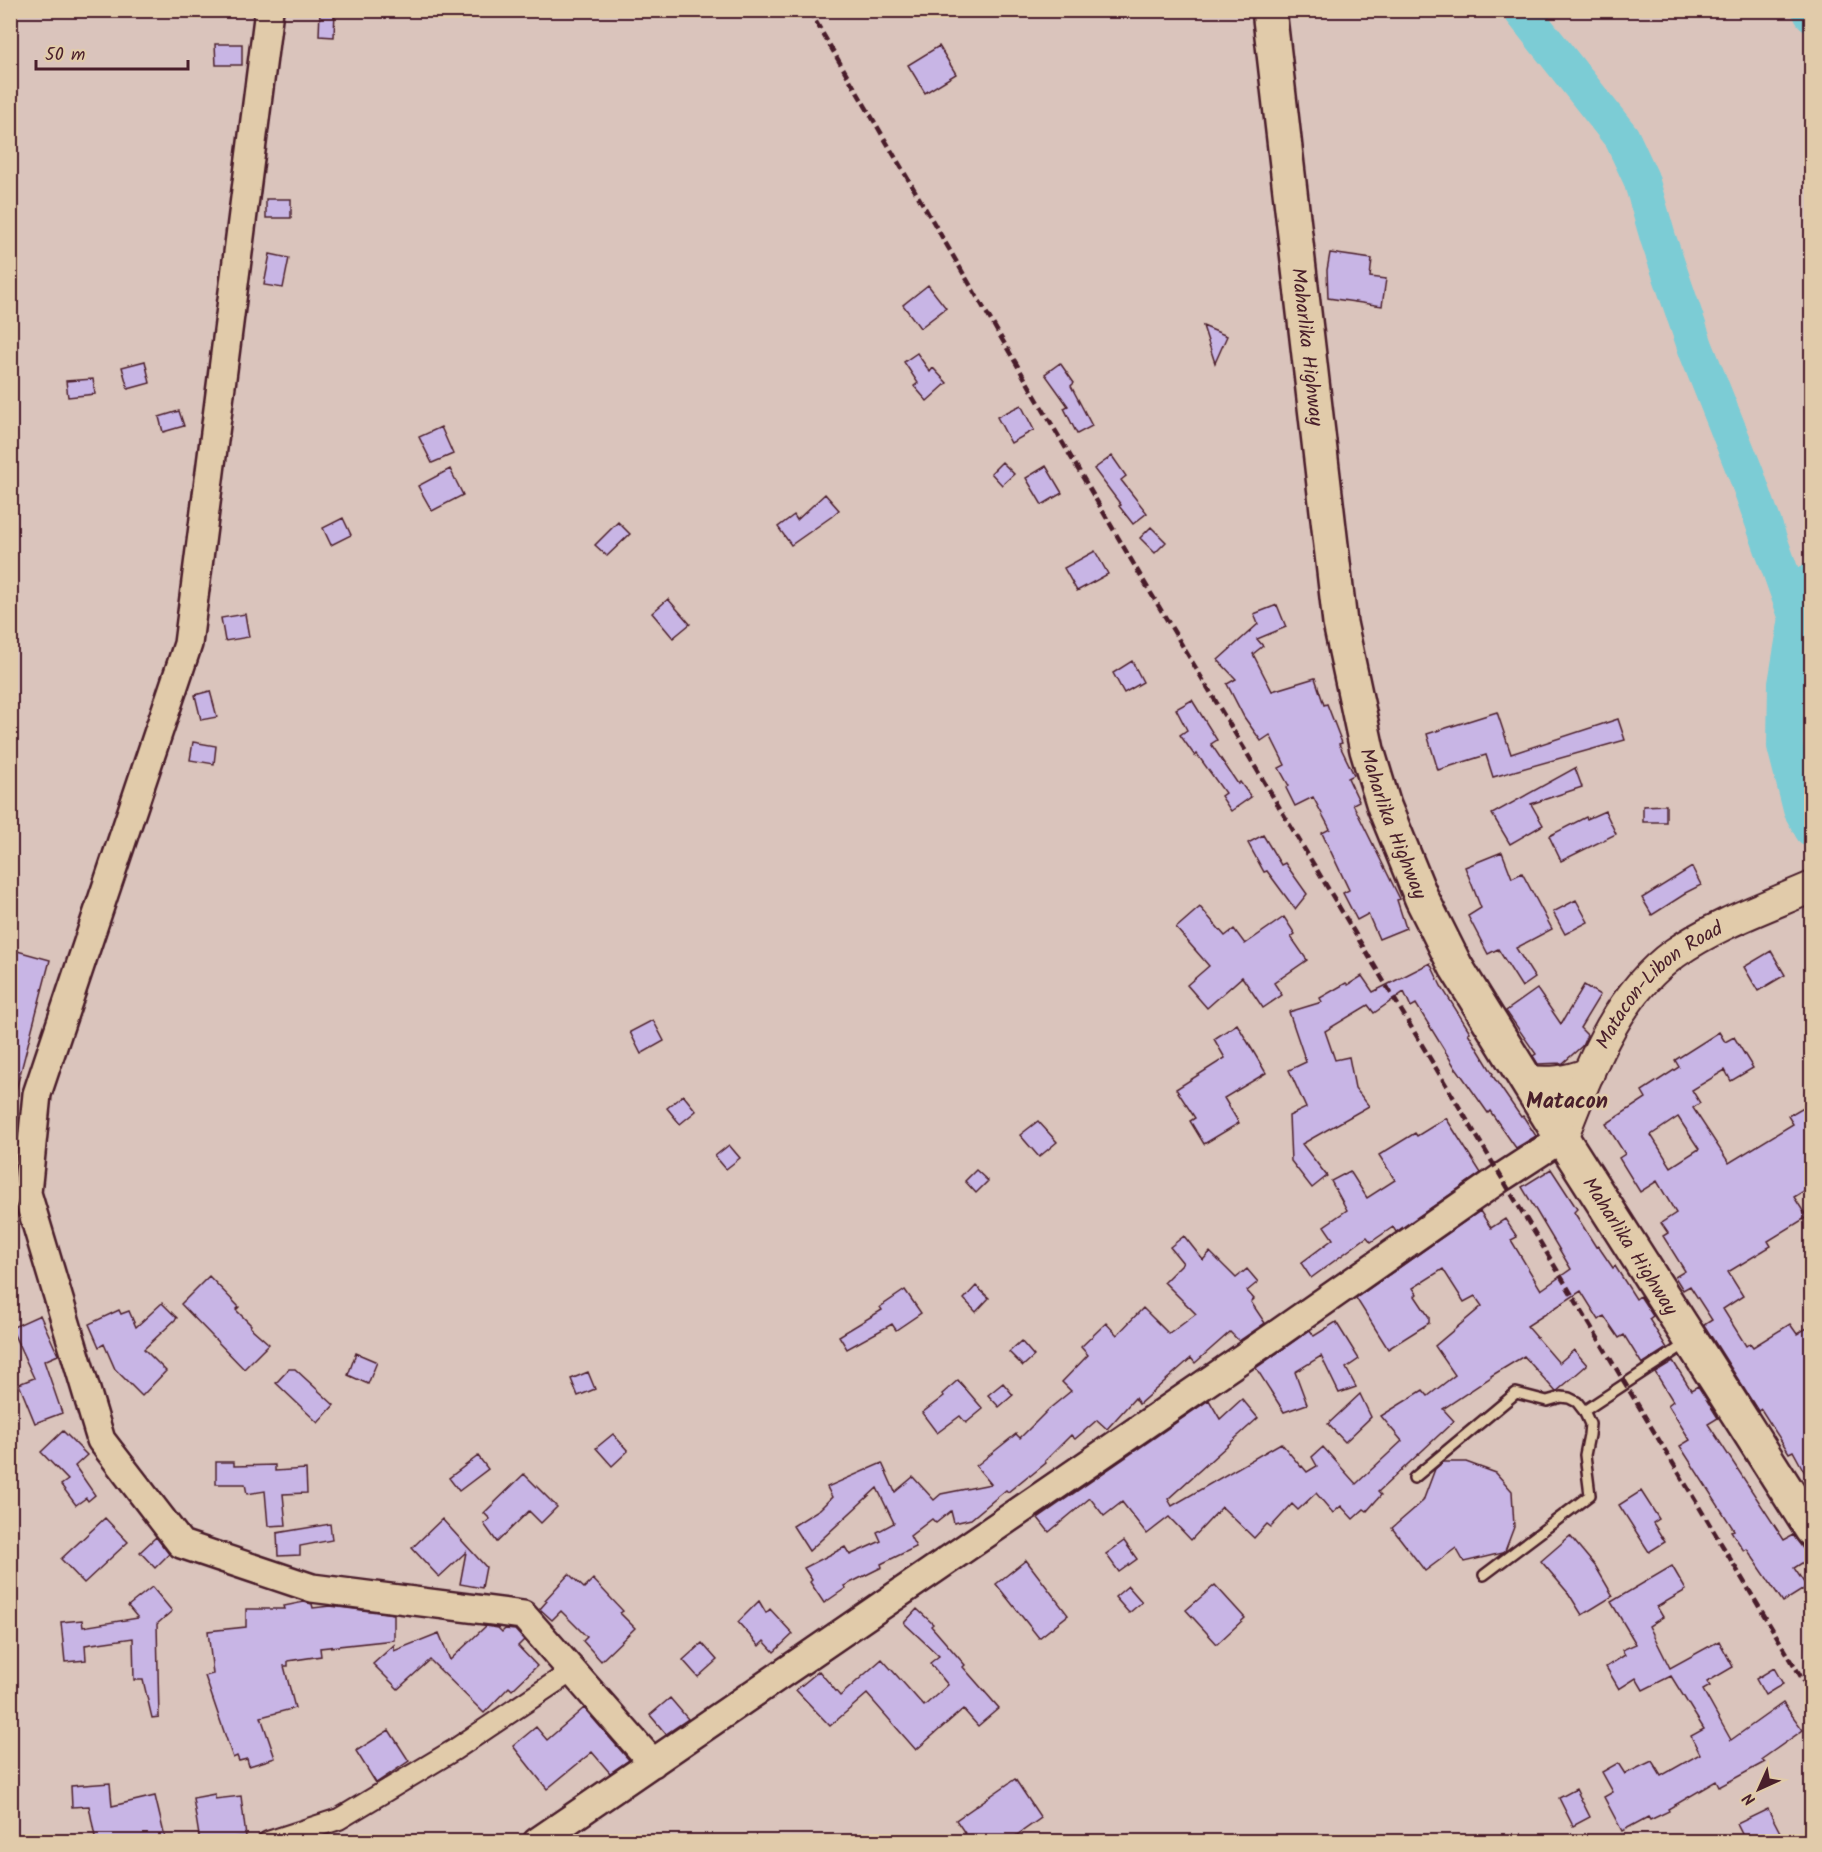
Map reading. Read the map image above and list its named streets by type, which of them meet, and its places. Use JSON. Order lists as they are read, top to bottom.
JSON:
{
  "streets": {
    "highway": ["Maharlika Highway"],
    "main road": ["Matacon-Libon Road"]
  },
  "crossings": [
    ["Maharlika Highway", "Matacon-Libon Road"]
  ],
  "districts": ["Matacon"],
  "scale_bar": "50 m",
  "north": "bottom left"
}
